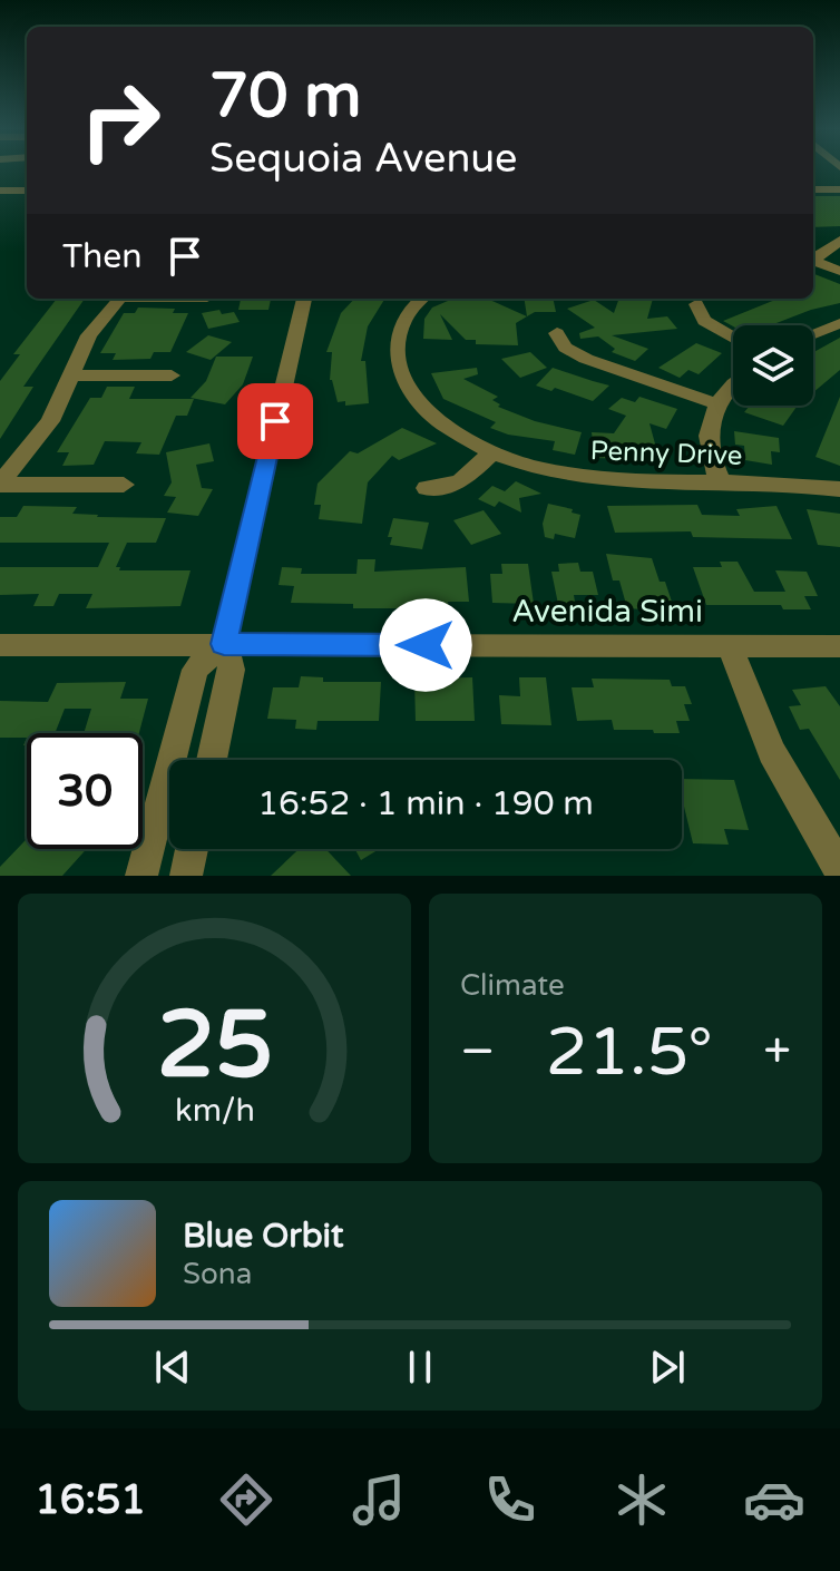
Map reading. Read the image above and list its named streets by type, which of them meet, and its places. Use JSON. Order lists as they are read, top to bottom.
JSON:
{
  "streets": {
    "street": ["Penny Drive", "Avenida Simi"]
  },
  "page": {
    "turn": ["70 m", "Sequoia Avenue"],
    "then": "Then",
    "limit": "30",
    "trip": "16:52 · 1 min · 190 m",
    "tile": "Climate",
    "heat": ["−", "21.5°", "+"],
    "song": ["Blue Orbit", "Sona"],
    "tabs": "16:51",
    "gauge": ["25", "km/h"]
  }
}
